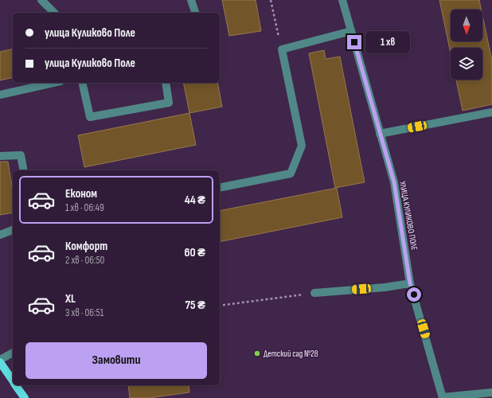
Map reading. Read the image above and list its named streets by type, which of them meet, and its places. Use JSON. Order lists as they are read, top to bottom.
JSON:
{
  "streets": {
    "street": ["УЛИЦА КУЛИКОВО ПОЛЕ"]
  },
  "places": ["Детский сад №28"],
  "north": "bottom",
  "page": {
    "banner": ["улица Куликово Поле", "улица Куликово Поле"],
    "bubble": "1 хв",
    "list": [
      {
        "name": "Економ",
        "note": "1 хв · 06:49",
        "value": "44 ₴"
      },
      {
        "name": "Комфорт",
        "note": "2 хв · 06:50",
        "value": "60 ₴"
      },
      {
        "name": "XL",
        "note": "3 хв · 06:51",
        "value": "75 ₴"
      }
    ],
    "buttons": "Замовити"
  }
}
